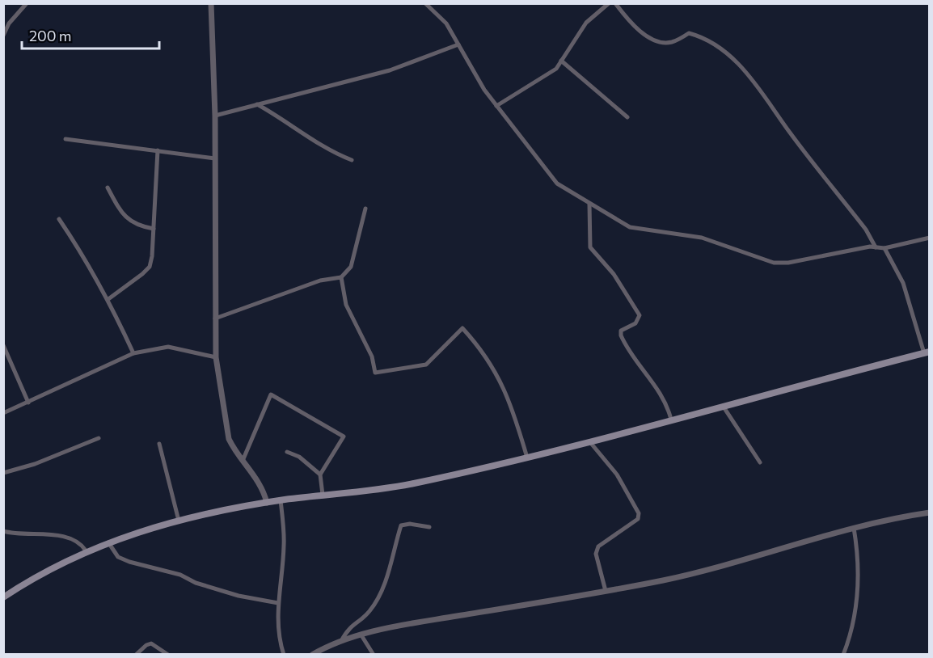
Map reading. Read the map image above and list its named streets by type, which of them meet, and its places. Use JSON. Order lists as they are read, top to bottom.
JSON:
{
  "scale_bar": "200 m"
}
